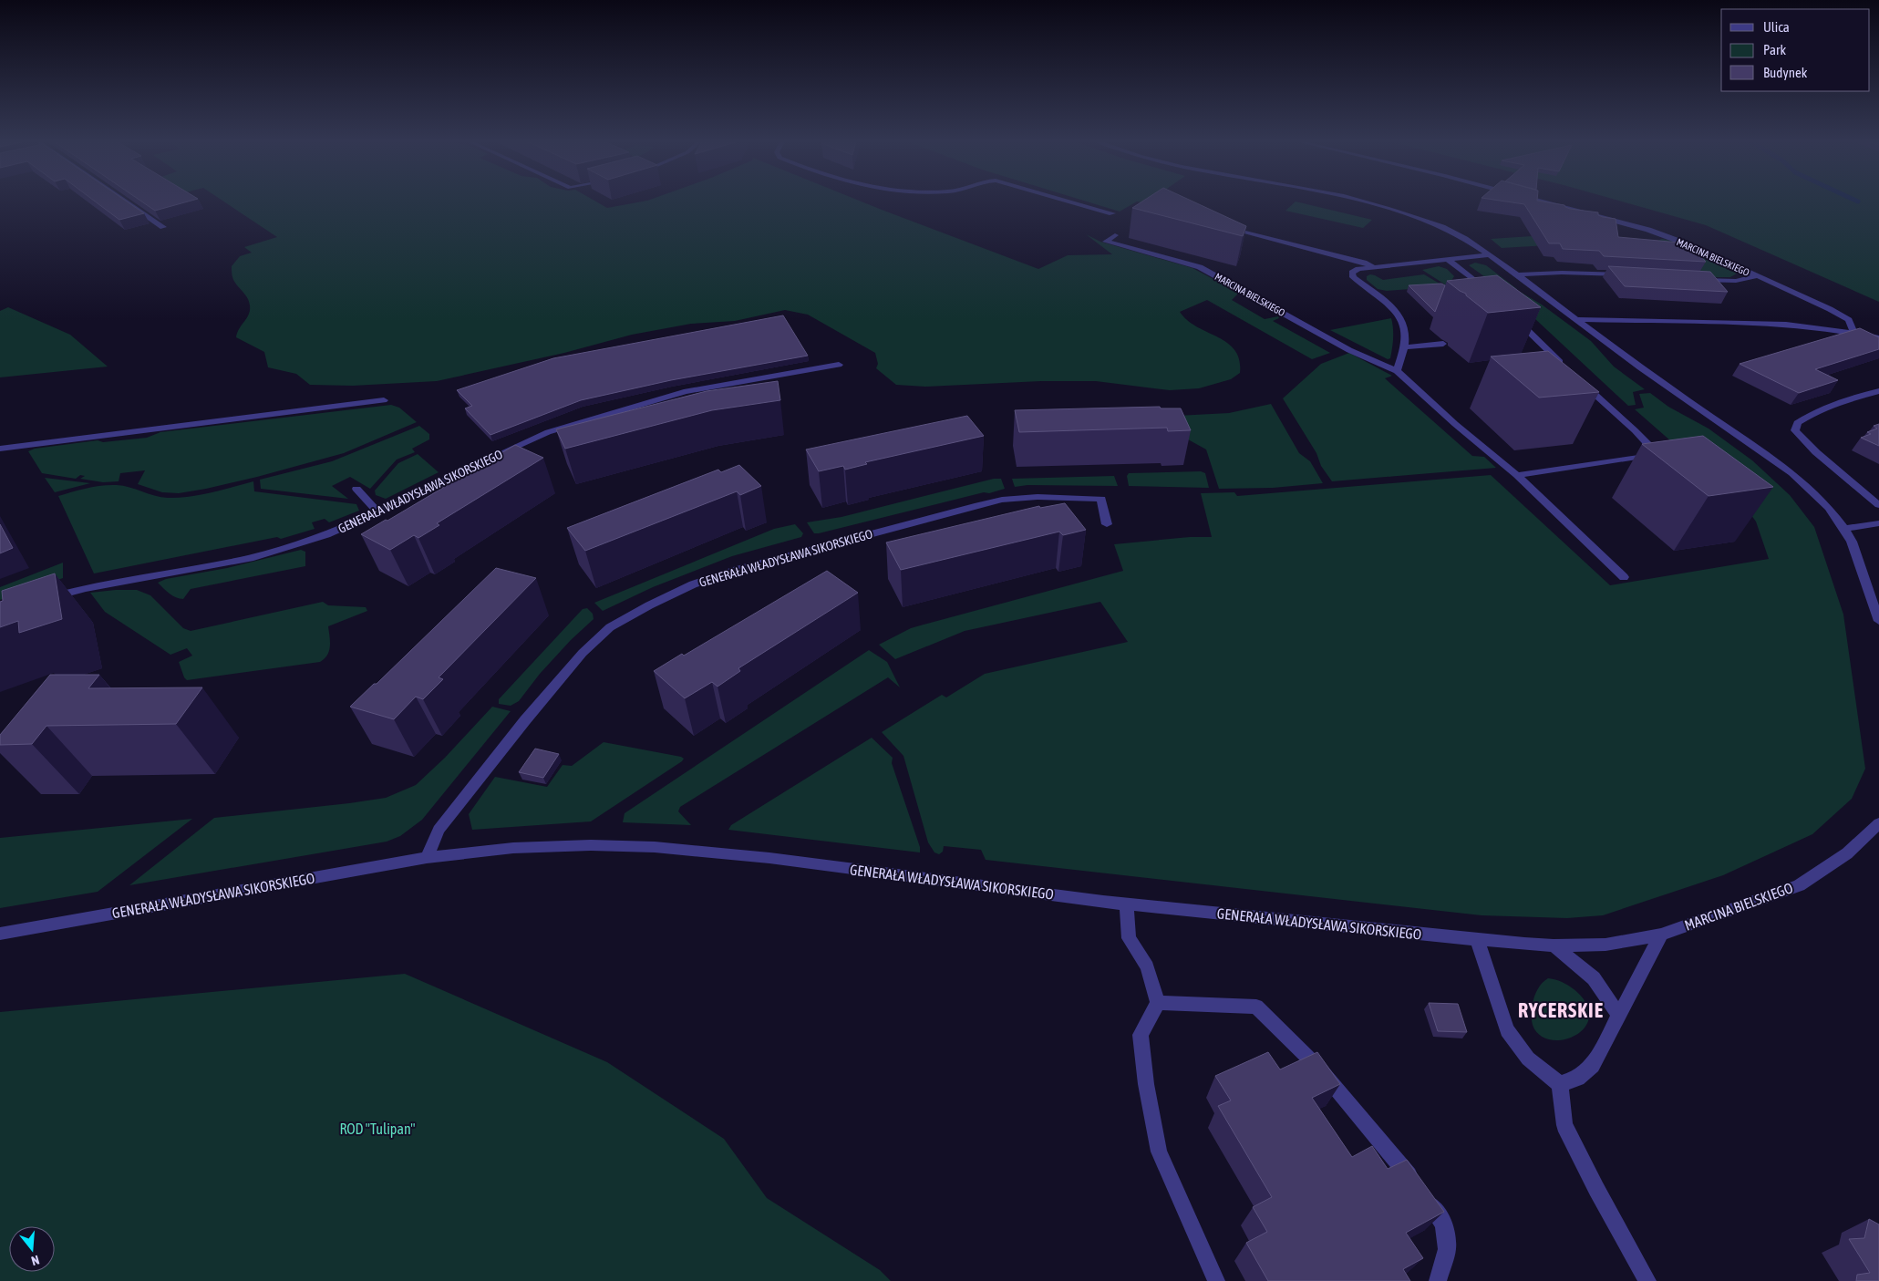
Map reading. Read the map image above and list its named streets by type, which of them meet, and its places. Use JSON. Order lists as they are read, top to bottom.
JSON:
{
  "streets": {
    "street": ["MARCINA BIELSKIEGO", "GENERAŁA WŁADYSŁAWA SIKORSKIEGO"]
  },
  "crossings": [
    ["MARCINA BIELSKIEGO", "GENERAŁA WŁADYSŁAWA SIKORSKIEGO"]
  ],
  "districts": ["RYCERSKIE"],
  "parks": ["ROD \"Tulipan\""],
  "legend": ["Ulica", "Park", "Budynek"],
  "north": "bottom"
}
